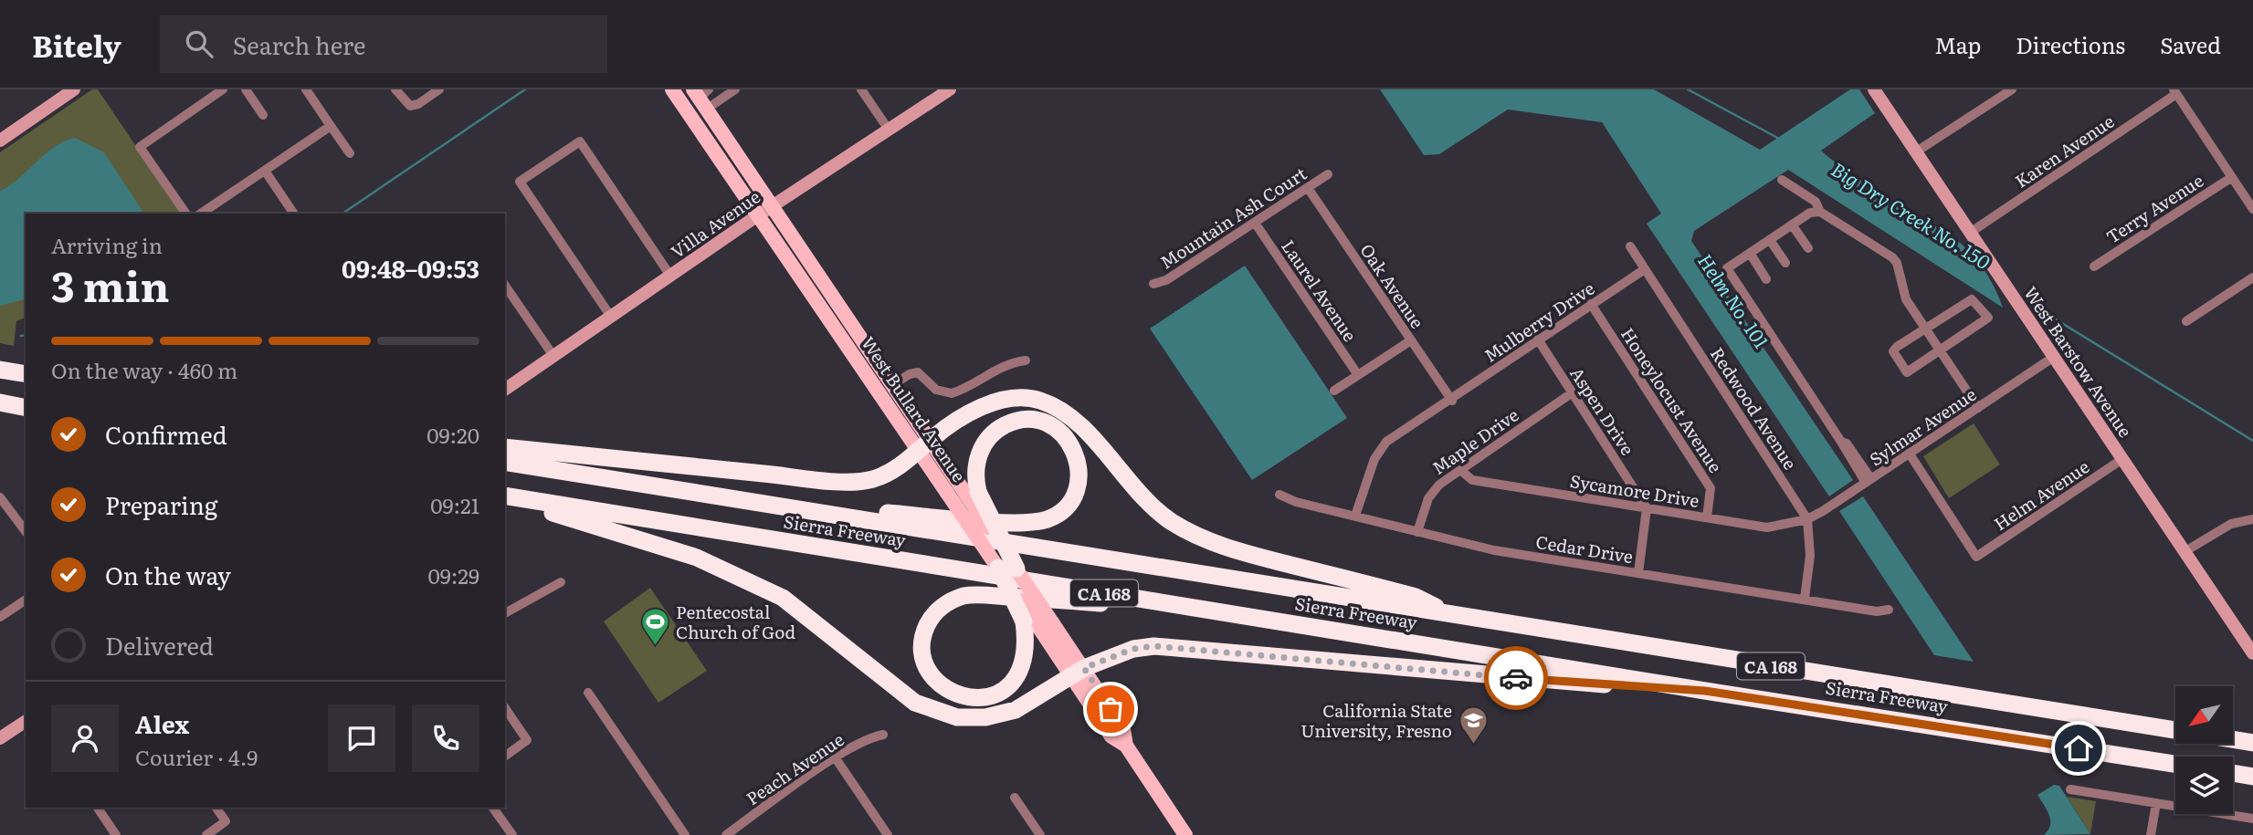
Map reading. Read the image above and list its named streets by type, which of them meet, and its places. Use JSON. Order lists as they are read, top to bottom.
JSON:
{
  "streets": {
    "highway": ["Sierra Freeway", "CA 168"],
    "main road": ["Villa Avenue", "West Barstow Avenue", "West Bullard Avenue"],
    "street": [
      "Karen Avenue",
      "Terry Avenue",
      "Mountain Ash Court",
      "Oak Avenue",
      "Laurel Avenue",
      "Mulberry Drive",
      "Honeylocust Avenue",
      "Redwood Avenue",
      "Aspen Drive",
      "Sylmar Avenue",
      "Maple Drive",
      "Sycamore Drive",
      "Helm Avenue",
      "Cedar Drive",
      "Peach Avenue"
    ]
  },
  "crossings": [
    ["Karen Avenue", "West Barstow Avenue"],
    ["Mountain Ash Court", "Oak Avenue"],
    ["Mountain Ash Court", "Laurel Avenue"],
    ["Villa Avenue", "West Bullard Avenue"],
    ["Oak Avenue", "Mulberry Drive"],
    ["Mulberry Drive", "Honeylocust Avenue"],
    ["Mulberry Drive", "Redwood Avenue"],
    ["Mulberry Drive", "Aspen Drive"],
    ["Mulberry Drive", "Cedar Drive"],
    ["West Barstow Avenue", "Sylmar Avenue"],
    ["West Barstow Avenue", "Helm Avenue"],
    ["Honeylocust Avenue", "Sycamore Drive"],
    ["Redwood Avenue", "Sylmar Avenue"],
    ["Redwood Avenue", "Sycamore Drive"],
    ["Redwood Avenue", "Cedar Drive"],
    ["Aspen Drive", "Maple Drive"],
    ["Aspen Drive", "Sycamore Drive"],
    ["Sylmar Avenue", "Sycamore Drive"],
    ["Sylmar Avenue", "Helm Avenue"],
    ["Maple Drive", "Sycamore Drive"],
    ["Maple Drive", "Cedar Drive"]
  ],
  "water": ["Big Dry Creek No. 150", "Helm No. 101"],
  "places": {
    "sports": ["Pentecostal Church of God"],
    "school or university": ["California State University, Fresno"]
  },
  "north": "bottom left",
  "page": {
    "header": "Bitely",
    "search": "Search here",
    "nav": ["Map", "Directions", "Saved"],
    "heading": ["3 min", "Arriving in", "09:48–09:53"],
    "panel": ["Alex", "Courier · 4.9"],
    "bar": "On the way · 460 m",
    "list": [
      ["Confirmed", "09:20"],
      ["Preparing", "09:21"],
      ["On the way", "09:29"],
      "Delivered"
    ]
  }
}
